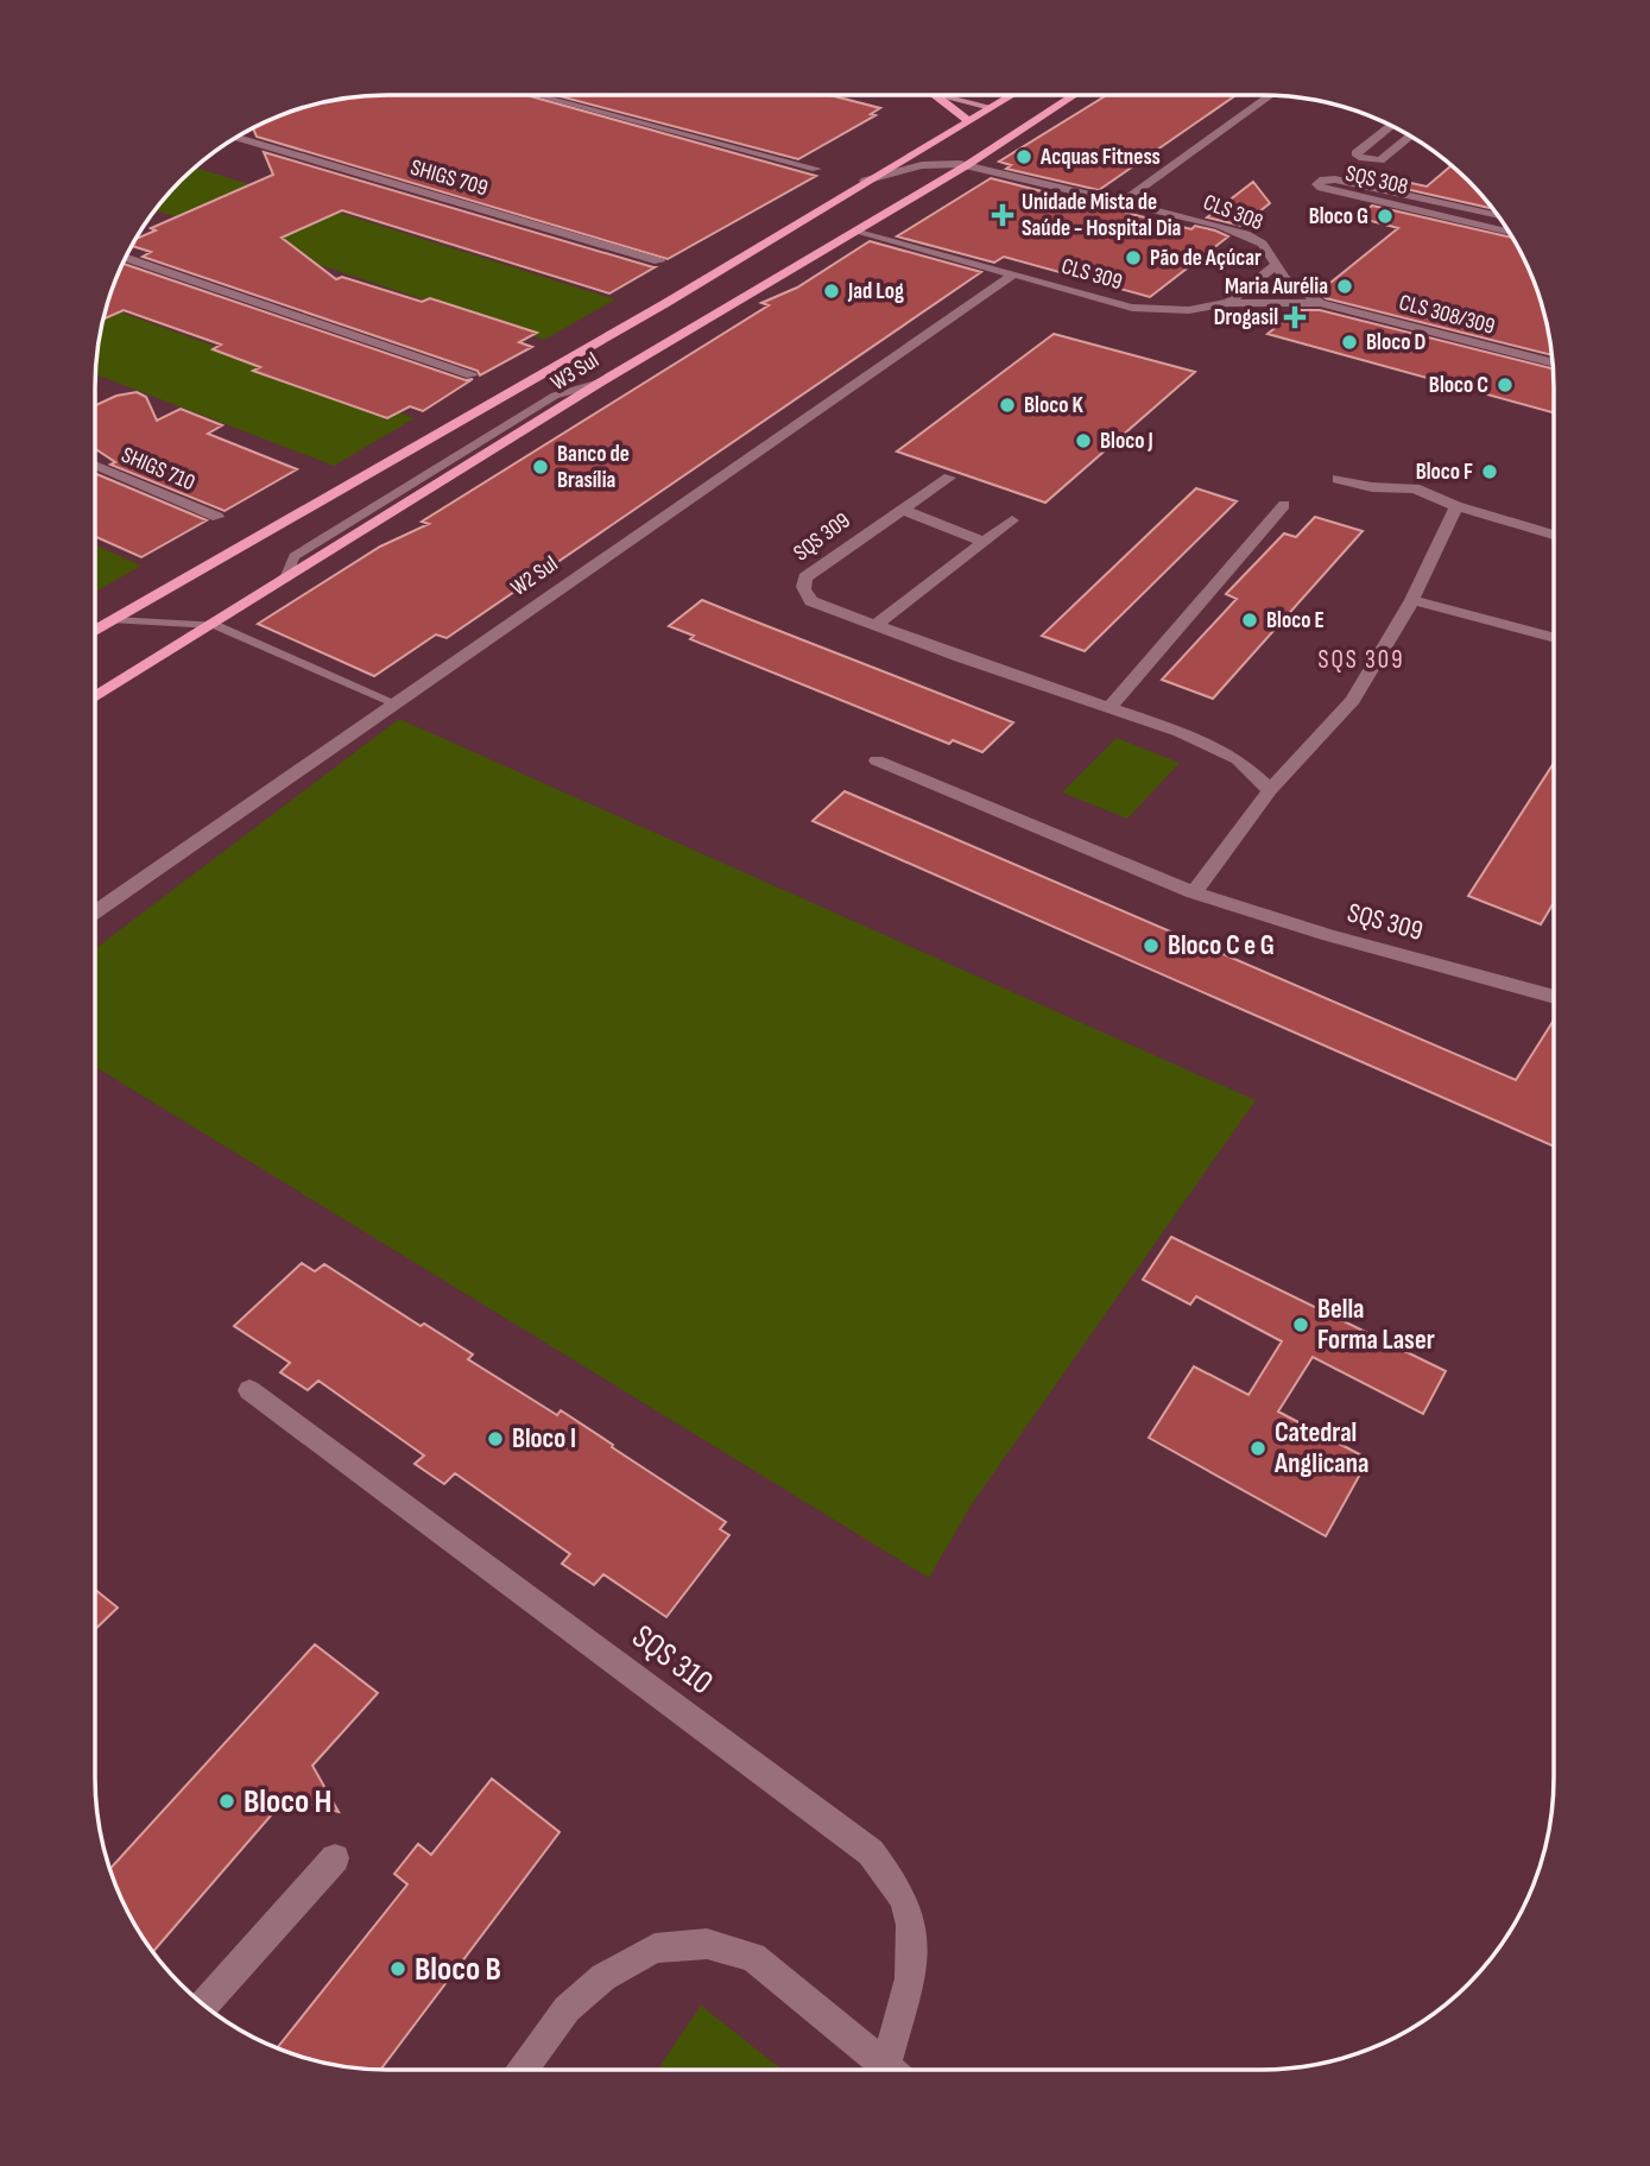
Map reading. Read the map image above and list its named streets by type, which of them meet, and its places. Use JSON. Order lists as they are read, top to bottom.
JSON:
{
  "streets": {
    "main road": ["W3 Sul"],
    "street": [
      "SHIGS 709",
      "SQS 308",
      "CLS 308",
      "CLS 309",
      "CLS 308/309",
      "SHIGS 710",
      "SQS 309",
      "W2 Sul",
      "SQS 310"
    ]
  },
  "crossings": [
    ["CLS 308", "CLS 309"],
    ["CLS 308", "CLS 308/309"],
    ["CLS 308", "W3 Sul"],
    ["CLS 309", "CLS 308/309"],
    ["CLS 309", "W3 Sul"],
    ["CLS 309", "W2 Sul"]
  ],
  "districts": ["SQS 309"],
  "places": {
    "other": [
      "Acquas Fitness",
      "Bloco G",
      "Pão de Açúcar",
      "Maria Aurélia",
      "Jad Log",
      "Bloco D",
      "Bloco C",
      "Bloco K",
      "Bloco J",
      "Banco de Brasília",
      "Bloco F",
      "Bloco E",
      "Bloco C e G",
      "Bella Forma Laser",
      "Bloco I",
      "Catedral Anglicana",
      "Bloco H",
      "Bloco B"
    ],
    "health": ["Unidade Mista de Saúde - Hospital Dia", "Drogasil"]
  }
}
